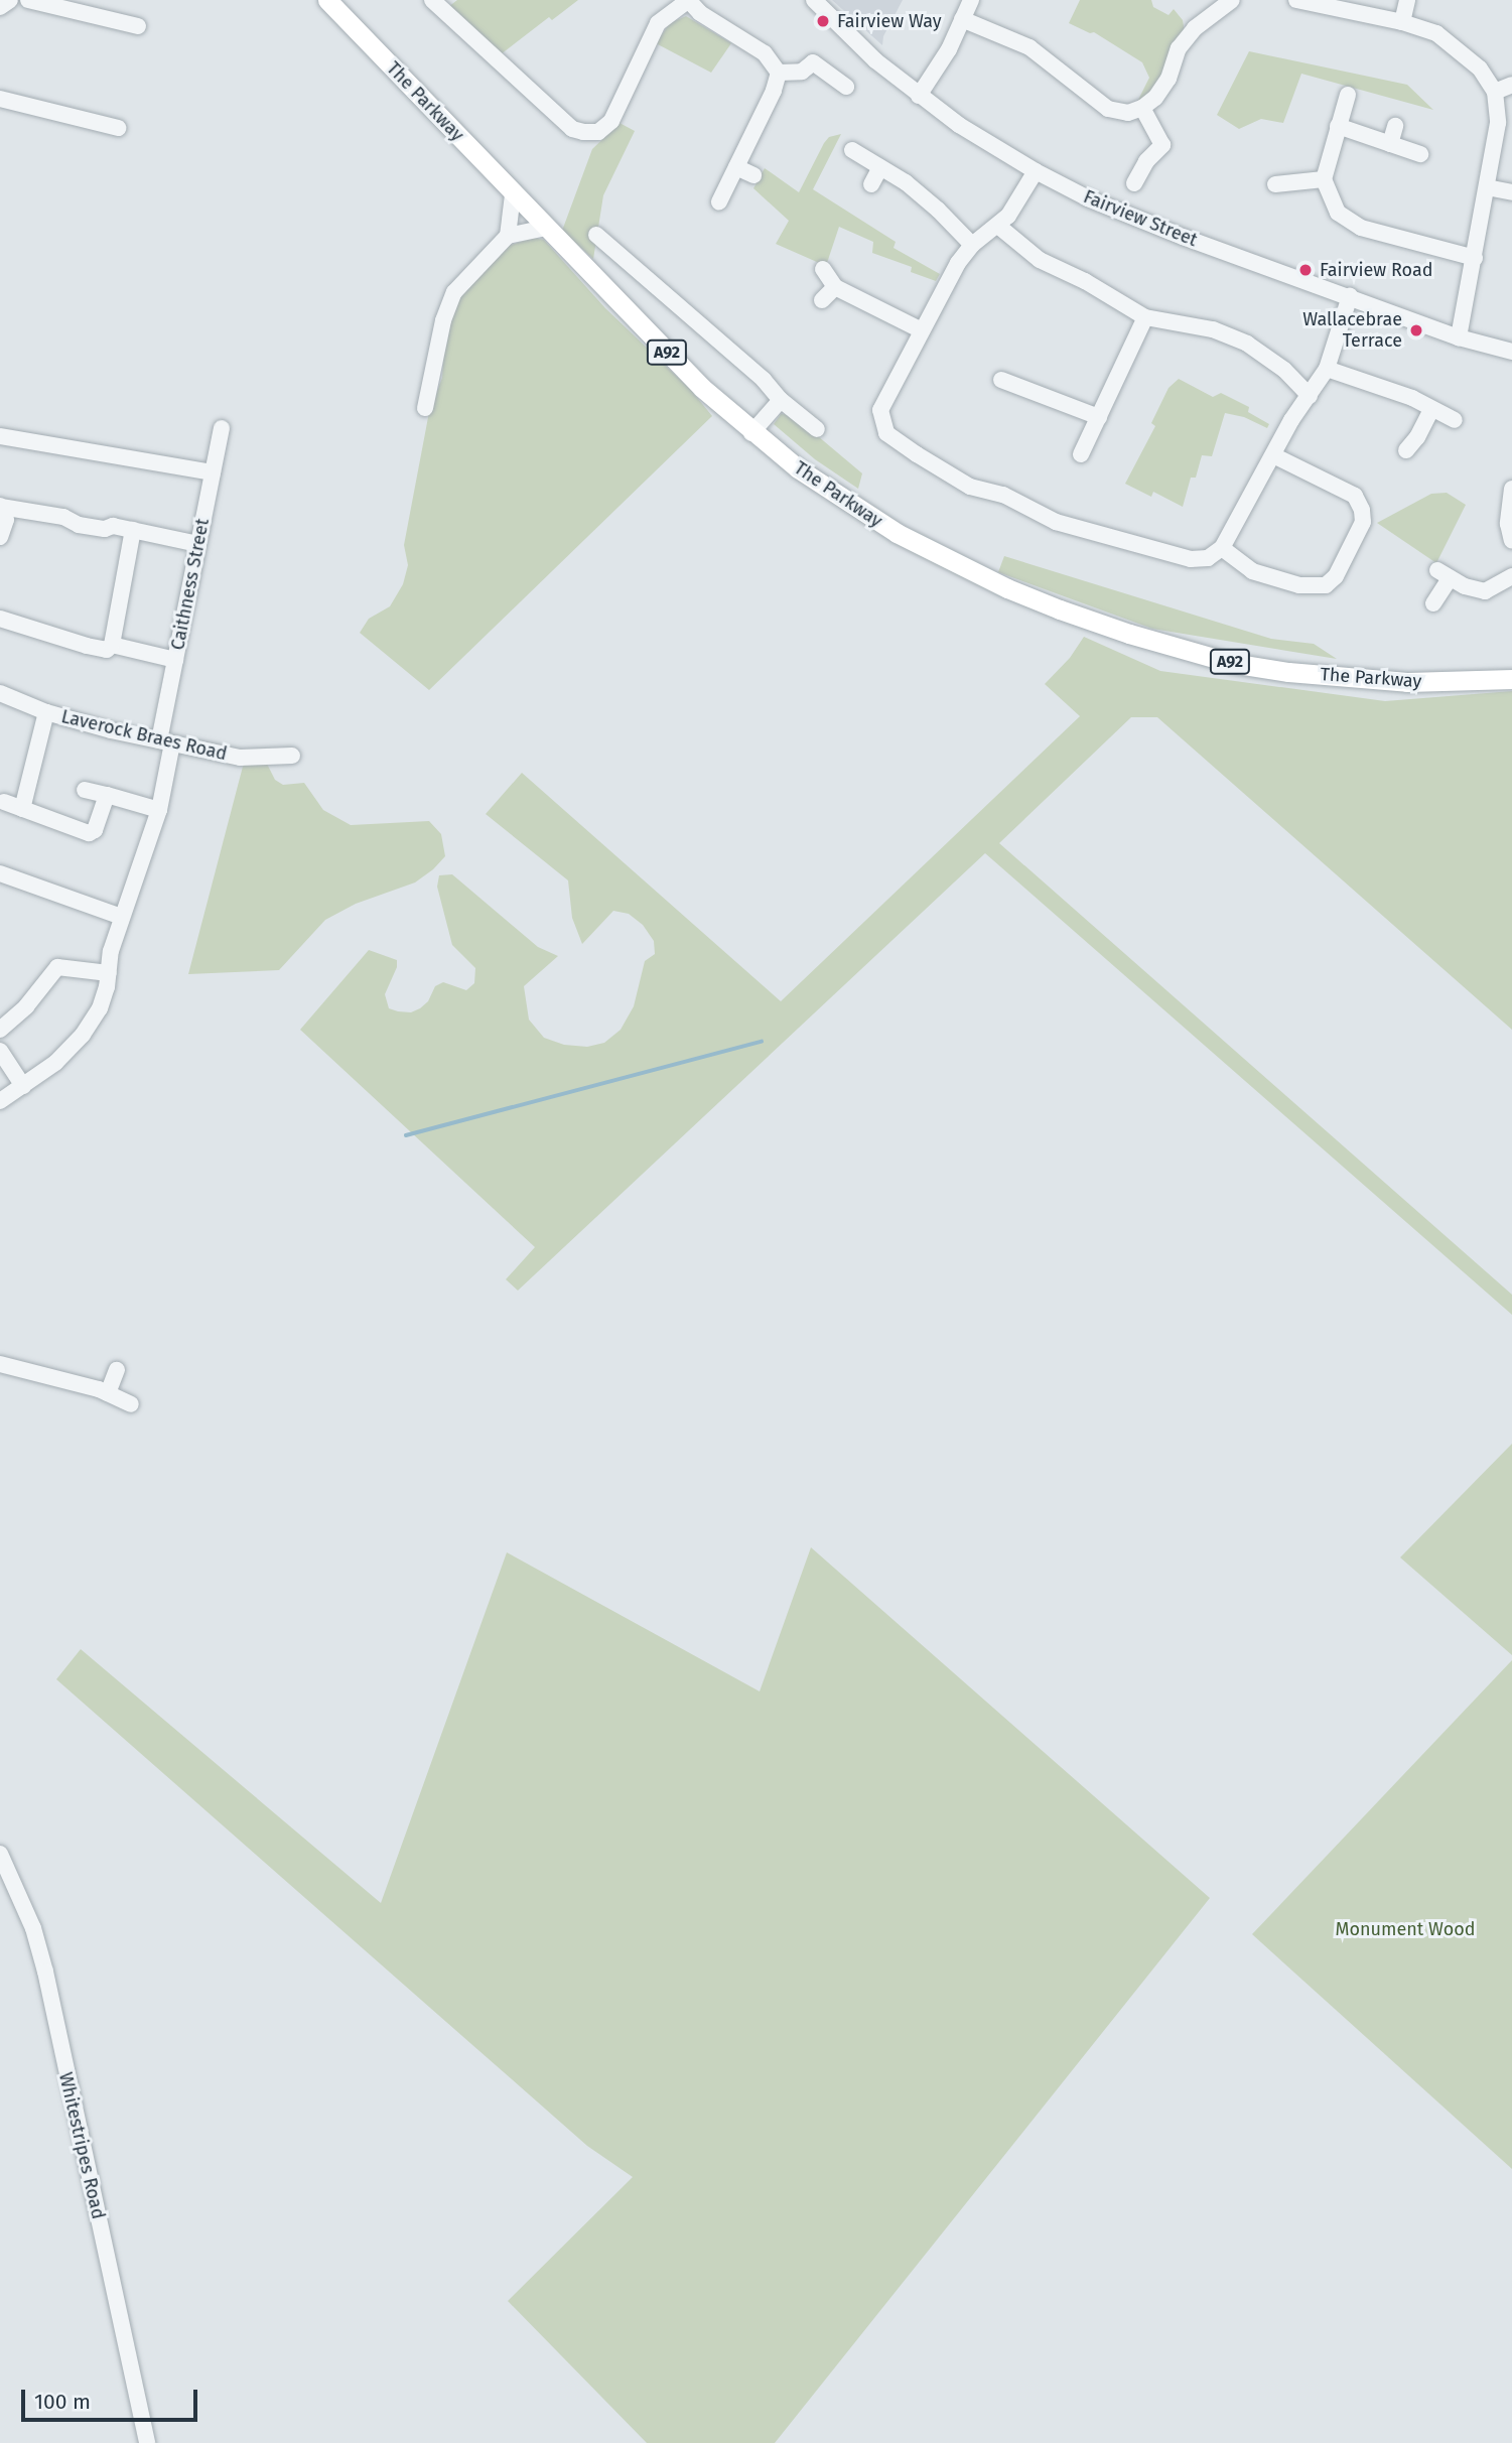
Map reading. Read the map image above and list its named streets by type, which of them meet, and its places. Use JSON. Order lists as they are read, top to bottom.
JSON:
{
  "streets": {
    "main road": ["The Parkway", "A92"],
    "street": [
      "Fairview Street",
      "Caithness Street",
      "Laverock Braes Road",
      "Whitestripes Road"
    ]
  },
  "crossings": [
    ["Caithness Street", "Laverock Braes Road"]
  ],
  "parks": ["Monument Wood"],
  "places": ["Fairview Way", "Fairview Road", "Wallacebrae Terrace"],
  "scale_bar": "100 m"
}
